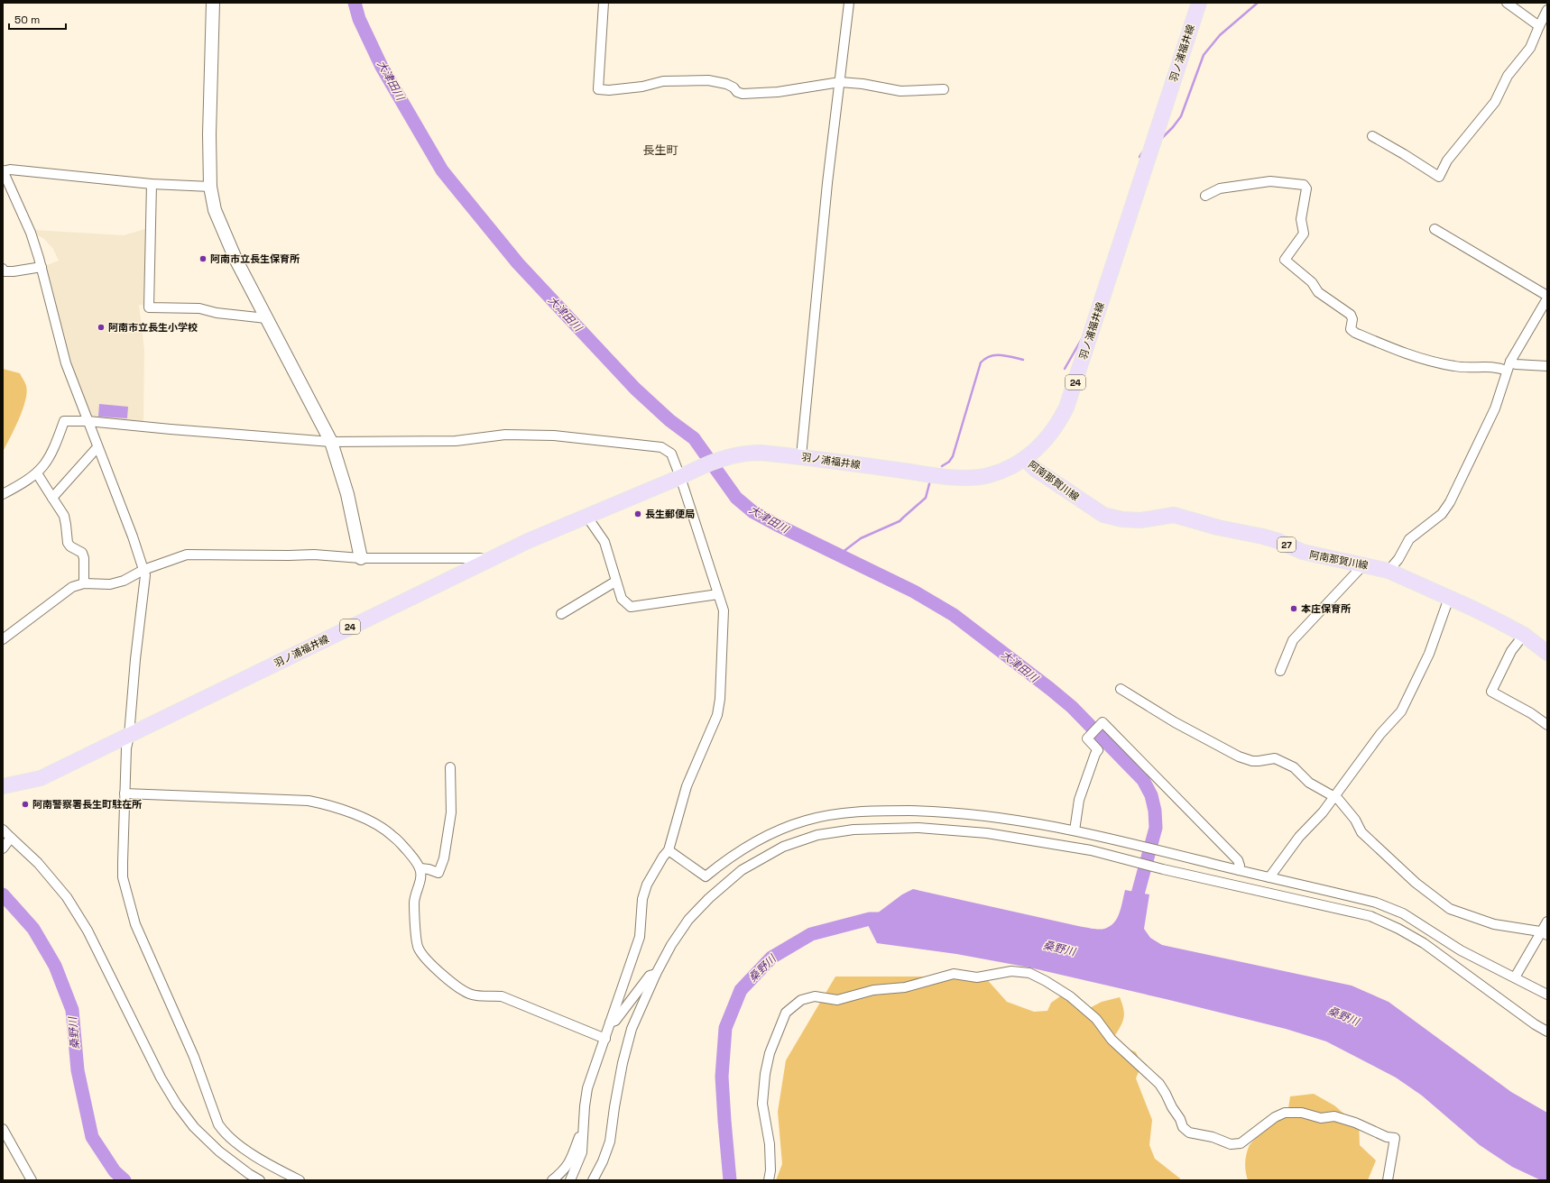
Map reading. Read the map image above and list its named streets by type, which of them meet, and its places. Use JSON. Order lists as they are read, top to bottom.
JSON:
{
  "streets": {
    "main road": [
      "羽ノ浦福井線",
      "24",
      "阿南那賀川線",
      "27"
    ]
  },
  "crossings": [
    ["羽ノ浦福井線", "阿南那賀川線"]
  ],
  "districts": ["長生町"],
  "water": ["大津田川", "桑野川"],
  "places": [
    "阿南市立長生保育所",
    "阿南市立長生小学校",
    "長生郵便局",
    "本庄保育所",
    "阿南警察署長生町駐在所"
  ],
  "scale_bar": "50 m"
}
